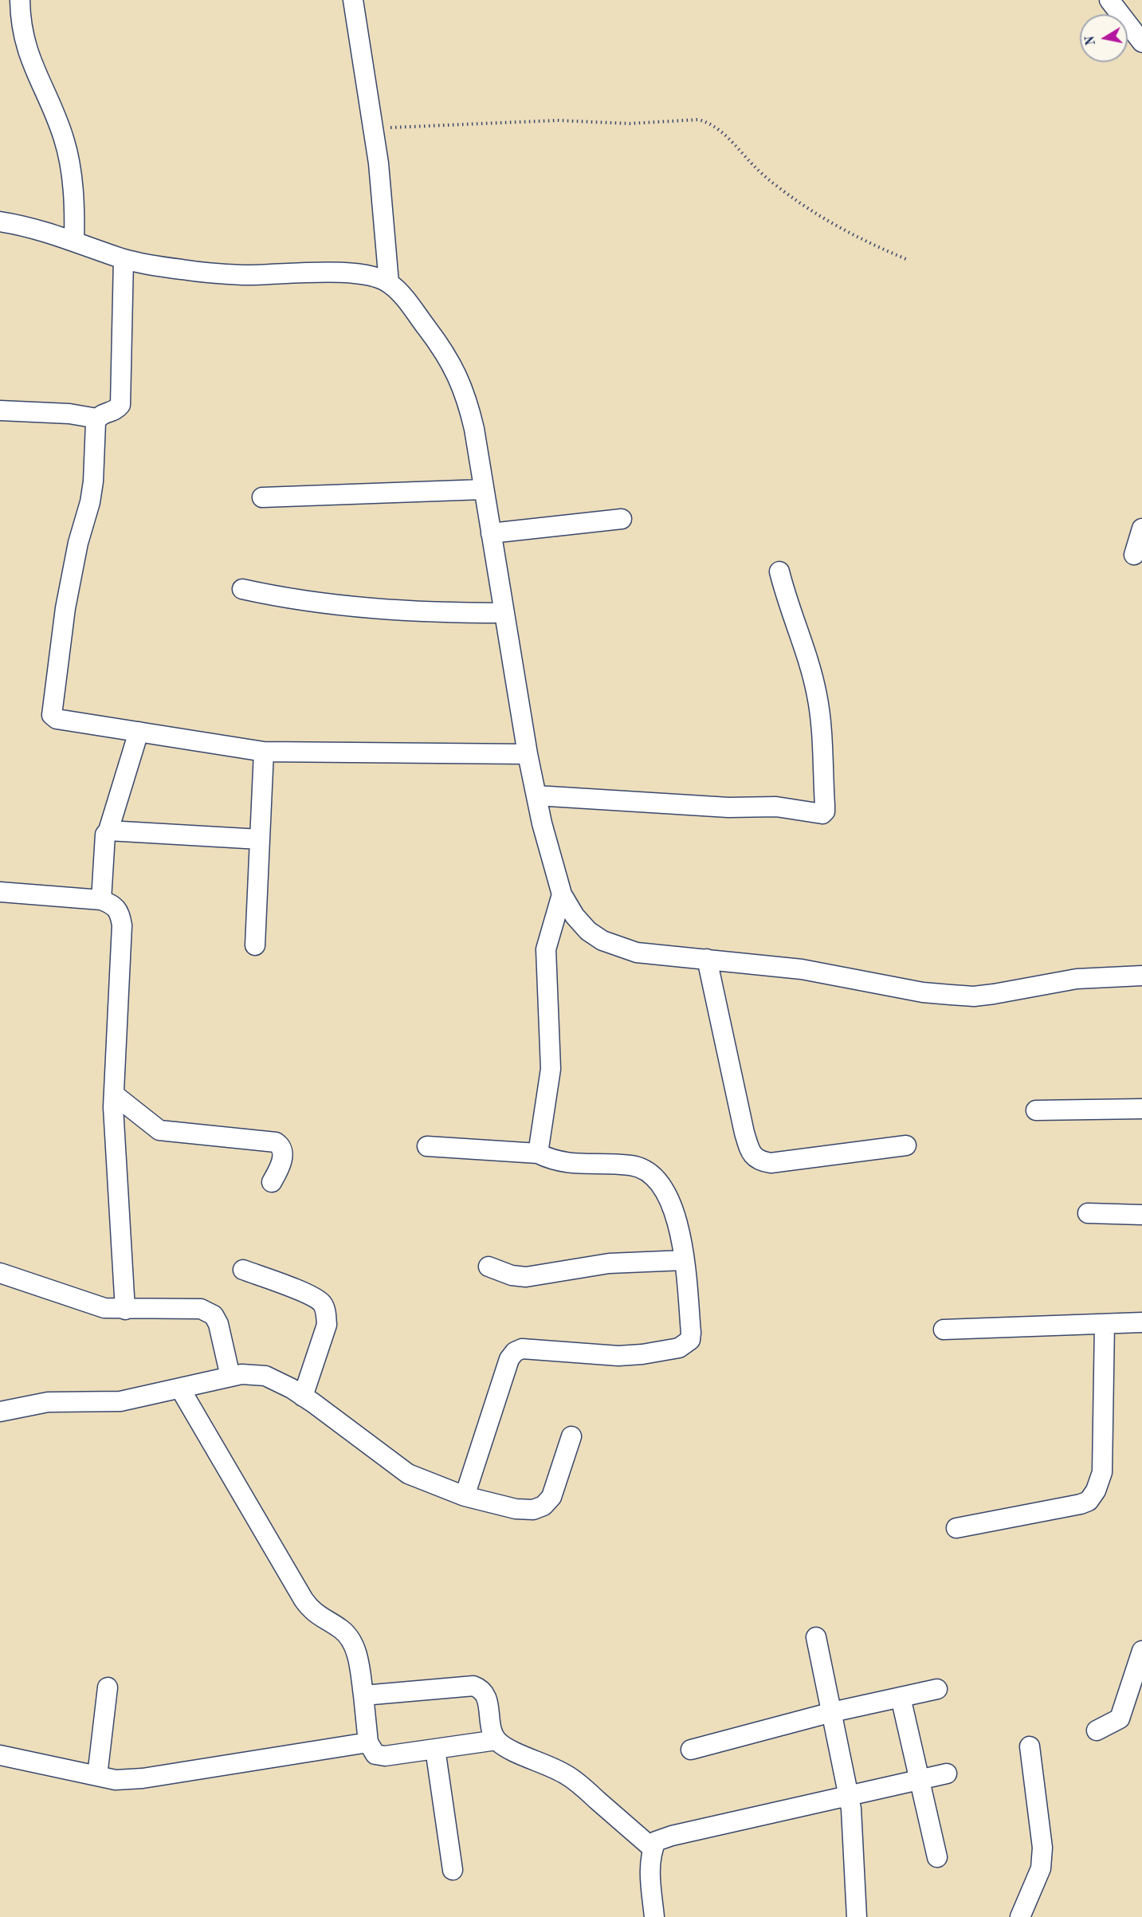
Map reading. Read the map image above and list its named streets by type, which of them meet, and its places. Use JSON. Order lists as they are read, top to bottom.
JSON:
{
  "north": "left"
}
